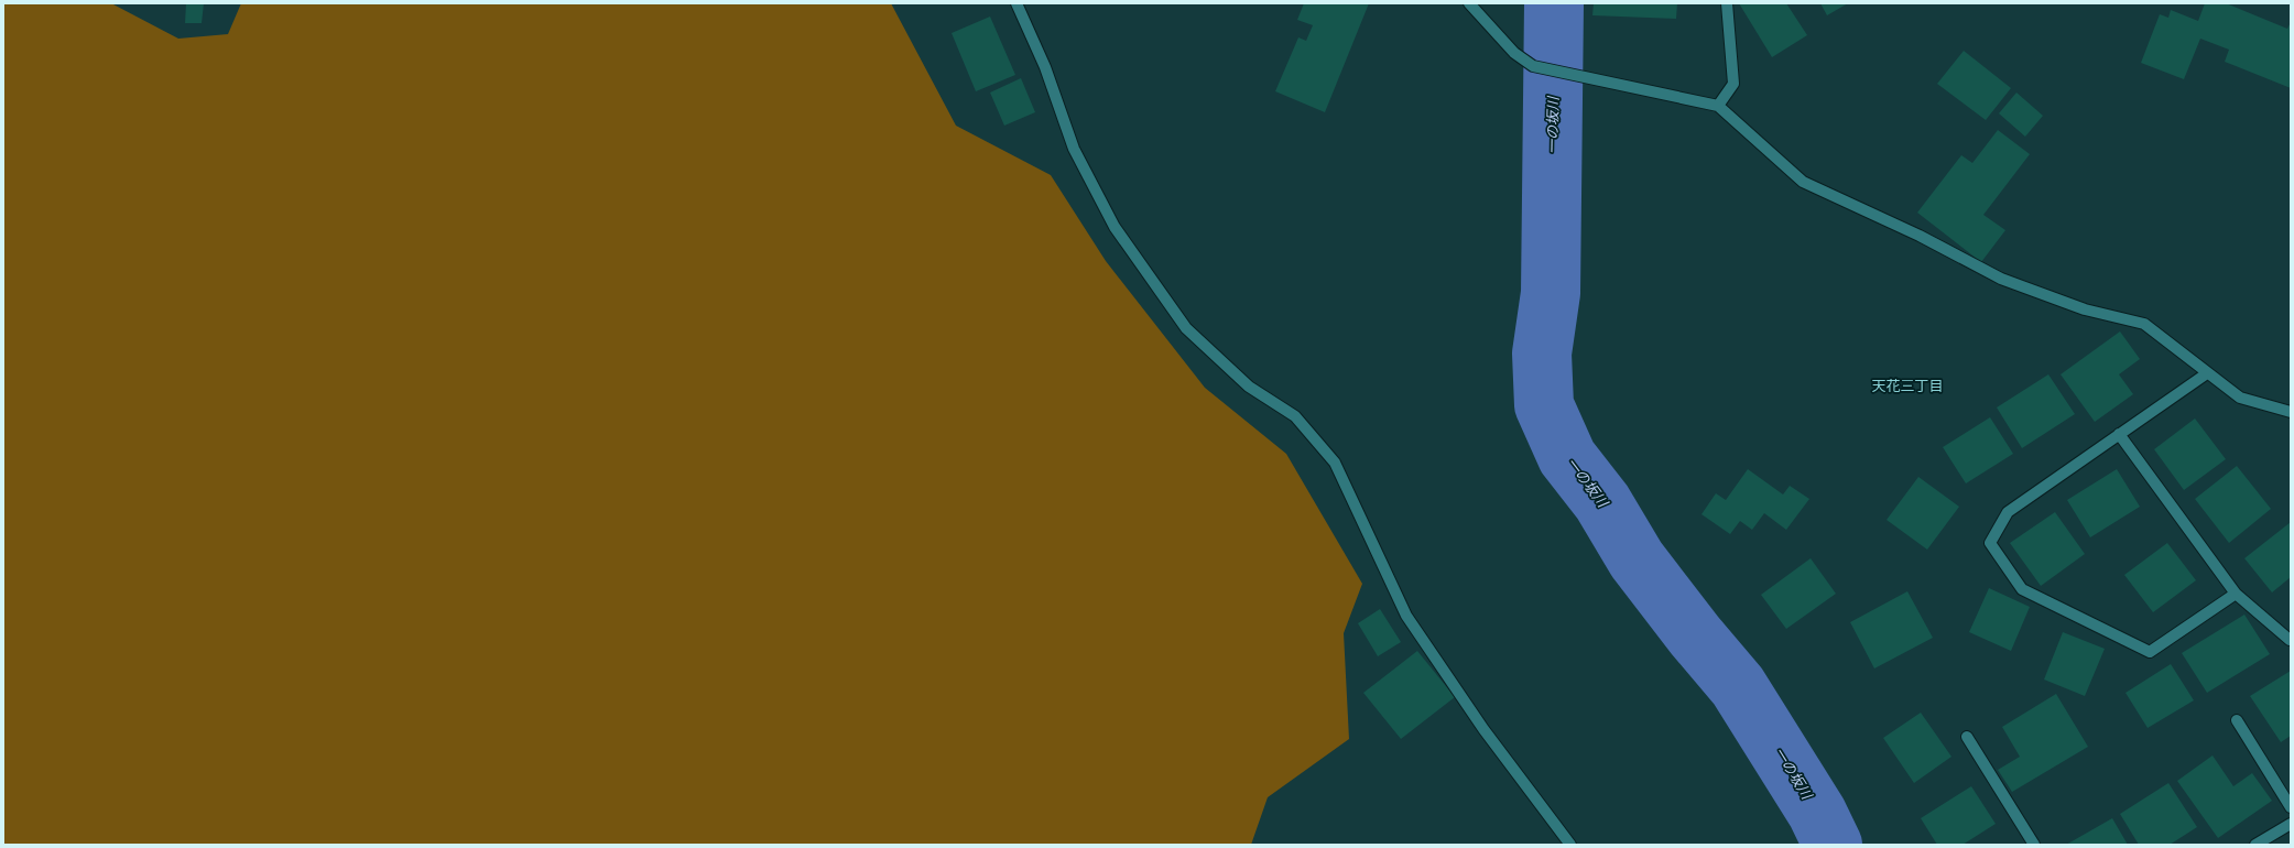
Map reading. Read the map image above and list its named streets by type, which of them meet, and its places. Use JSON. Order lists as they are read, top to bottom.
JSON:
{
  "districts": ["天花三丁目"],
  "water": ["一の坂川"]
}
